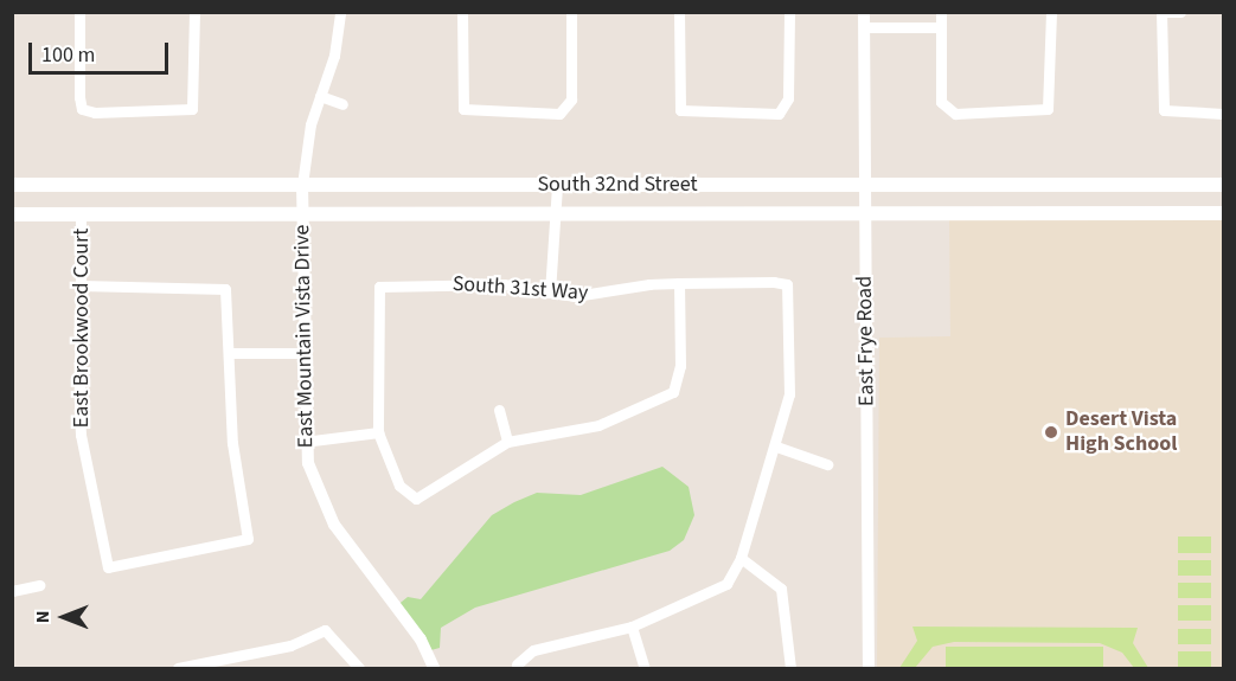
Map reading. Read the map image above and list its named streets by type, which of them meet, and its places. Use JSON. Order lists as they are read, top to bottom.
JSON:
{
  "streets": {
    "main road": ["South 32nd Street"],
    "street": [
      "South 31st Way",
      "East Brookwood Court",
      "East Mountain Vista Drive",
      "East Frye Road"
    ]
  },
  "crossings": [
    ["South 32nd Street", "East Brookwood Court"],
    ["South 32nd Street", "East Mountain Vista Drive"],
    ["South 32nd Street", "East Frye Road"]
  ],
  "places": ["Desert Vista High School"],
  "scale_bar": "100 m",
  "north": "left"
}
